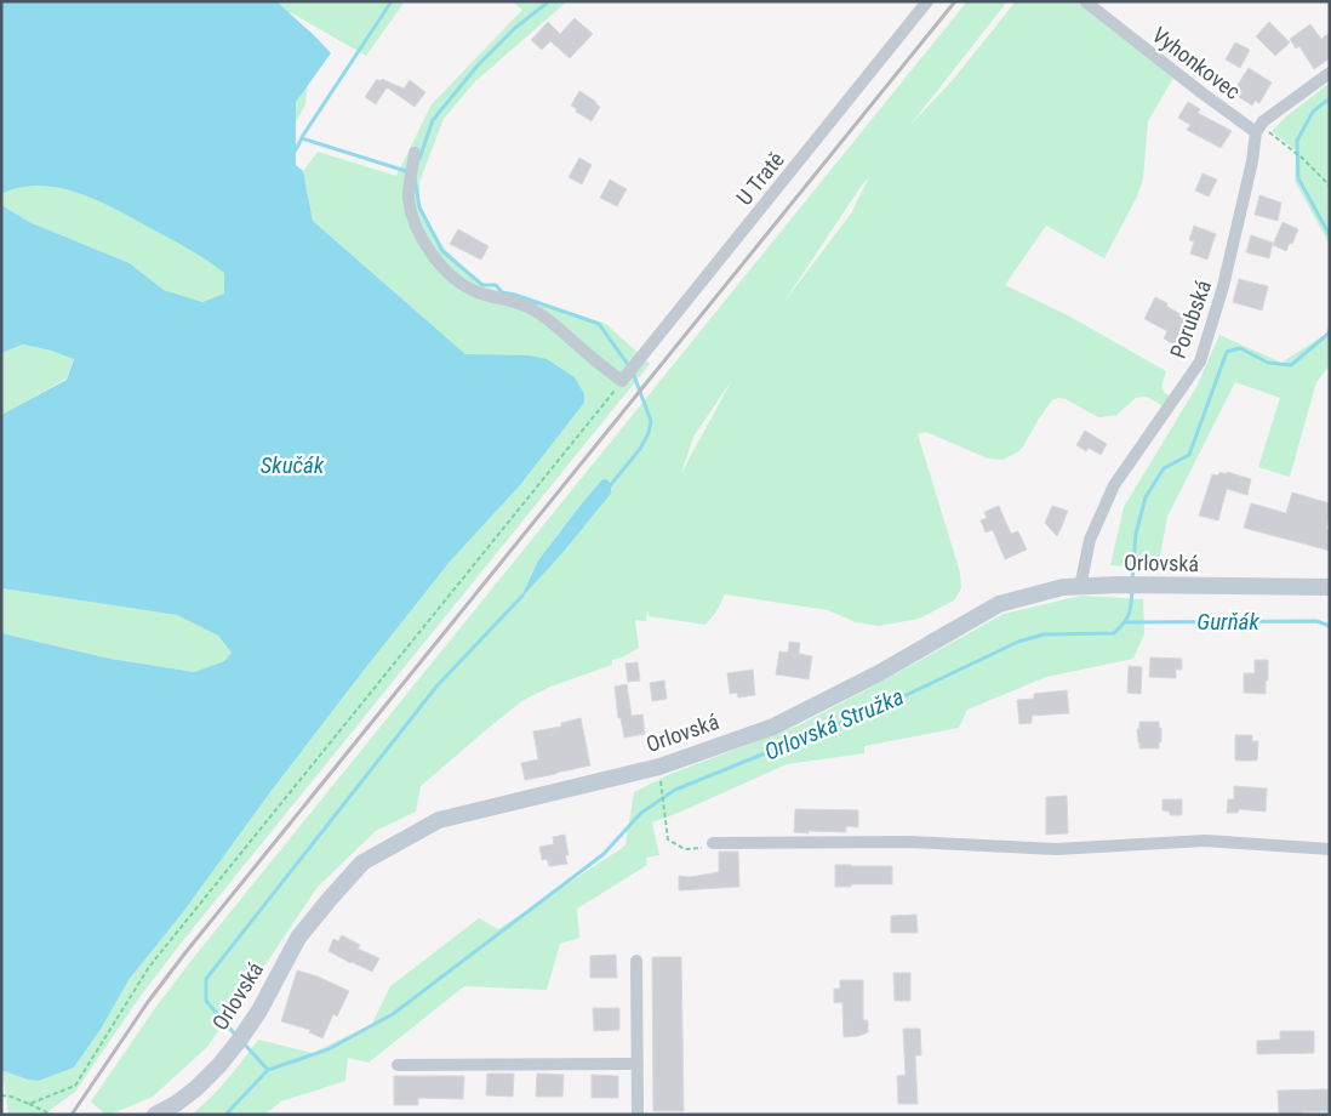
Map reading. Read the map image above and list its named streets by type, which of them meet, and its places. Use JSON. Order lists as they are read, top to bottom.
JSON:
{
  "streets": {
    "main road": ["Orlovská"],
    "street": ["Vyhonkovec", "U Tratě", "Porubská"]
  },
  "crossings": [
    ["Vyhonkovec", "Porubská"],
    ["Porubská", "Orlovská"]
  ],
  "water": ["Skučák", "Gurňák", "Orlovská Stružka"]
}
